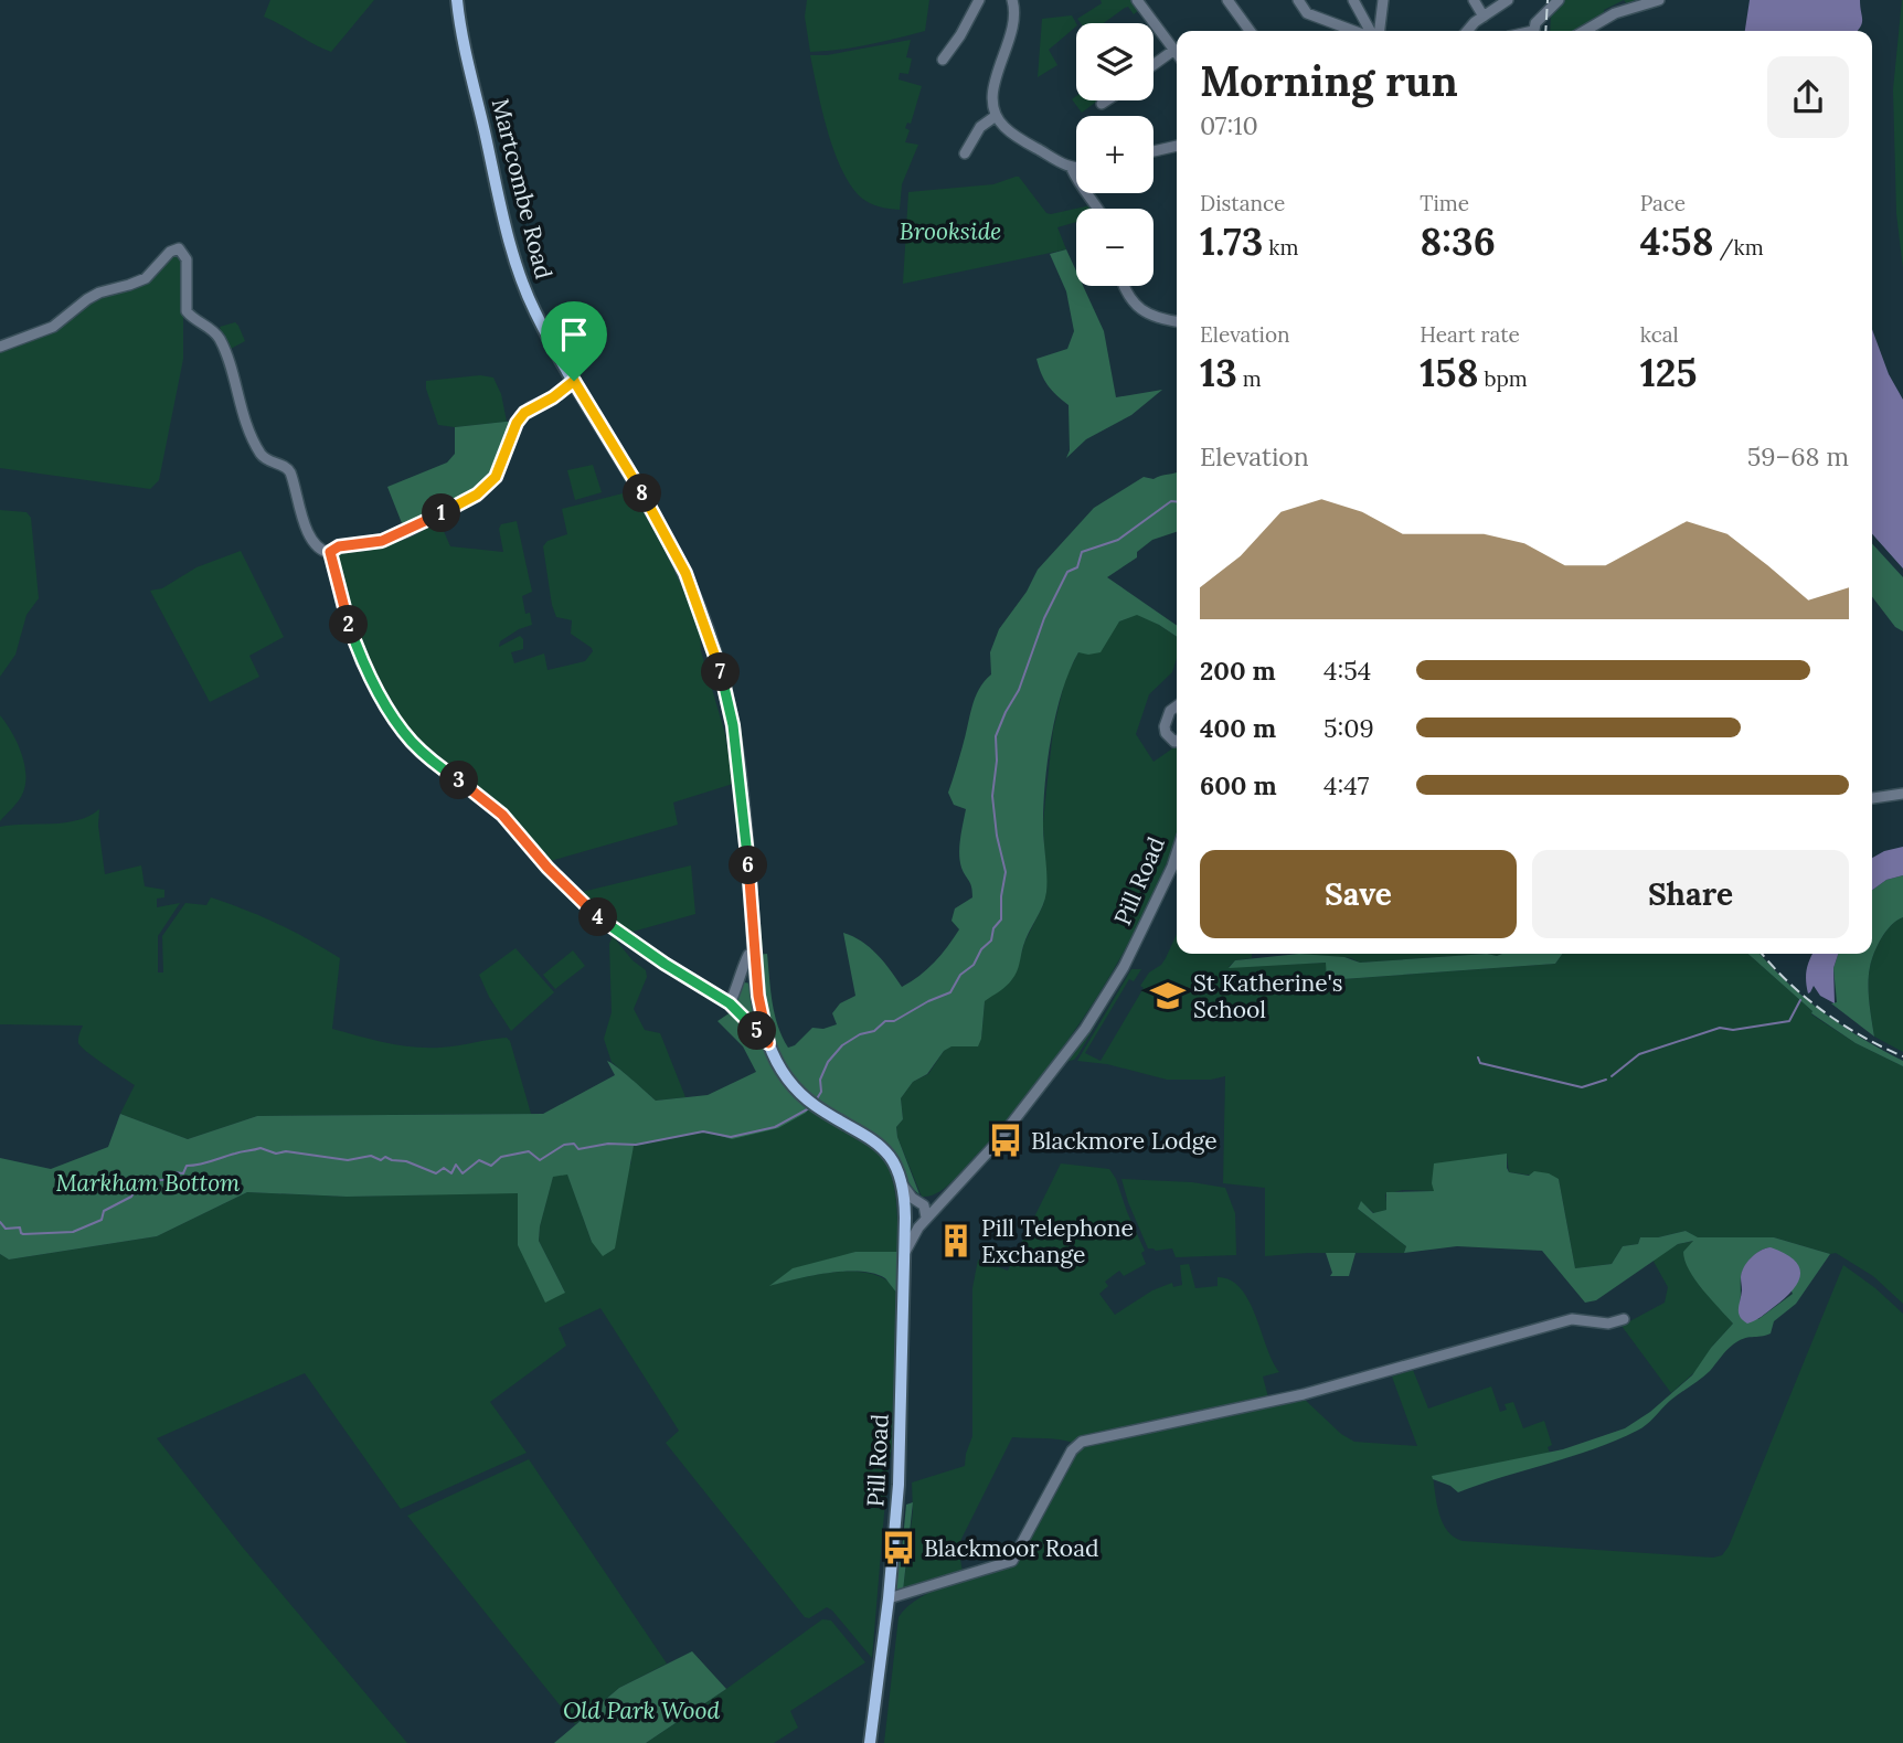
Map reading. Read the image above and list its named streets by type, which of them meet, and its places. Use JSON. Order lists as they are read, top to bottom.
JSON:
{
  "streets": {
    "main road": ["Martcombe Road", "Pill Road"]
  },
  "crossings": [
    ["Martcombe Road", "Pill Road"]
  ],
  "parks": ["Brookside", "Markham Bottom", "Old Park Wood"],
  "places": {
    "school or university": ["St Katherine's School"],
    "bus stop": ["Blackmore Lodge", "Blackmoor Road"],
    "building": ["Pill Telephone Exchange"]
  },
  "page": {
    "map_buttons": ["+", "−"],
    "heading": ["Morning run", "07:10"],
    "stats": [
      ["Distance", "1.73 km"],
      ["Time", "8:36"],
      ["Pace", "4:58 /km"],
      ["Elevation", "13 m"],
      ["Heart rate", "158 bpm"],
      ["kcal", "125"]
    ],
    "chart": ["Elevation", "59–68 m"],
    "pins": [
      "8",
      "1",
      "2",
      "7",
      "3",
      "6",
      "4",
      "5"
    ],
    "list": [
      {
        "name": "200 m",
        "note": "4:54"
      },
      {
        "name": "400 m",
        "note": "5:09"
      },
      {
        "name": "600 m",
        "note": "4:47"
      }
    ],
    "buttons": ["Save", "Share"]
  }
}
